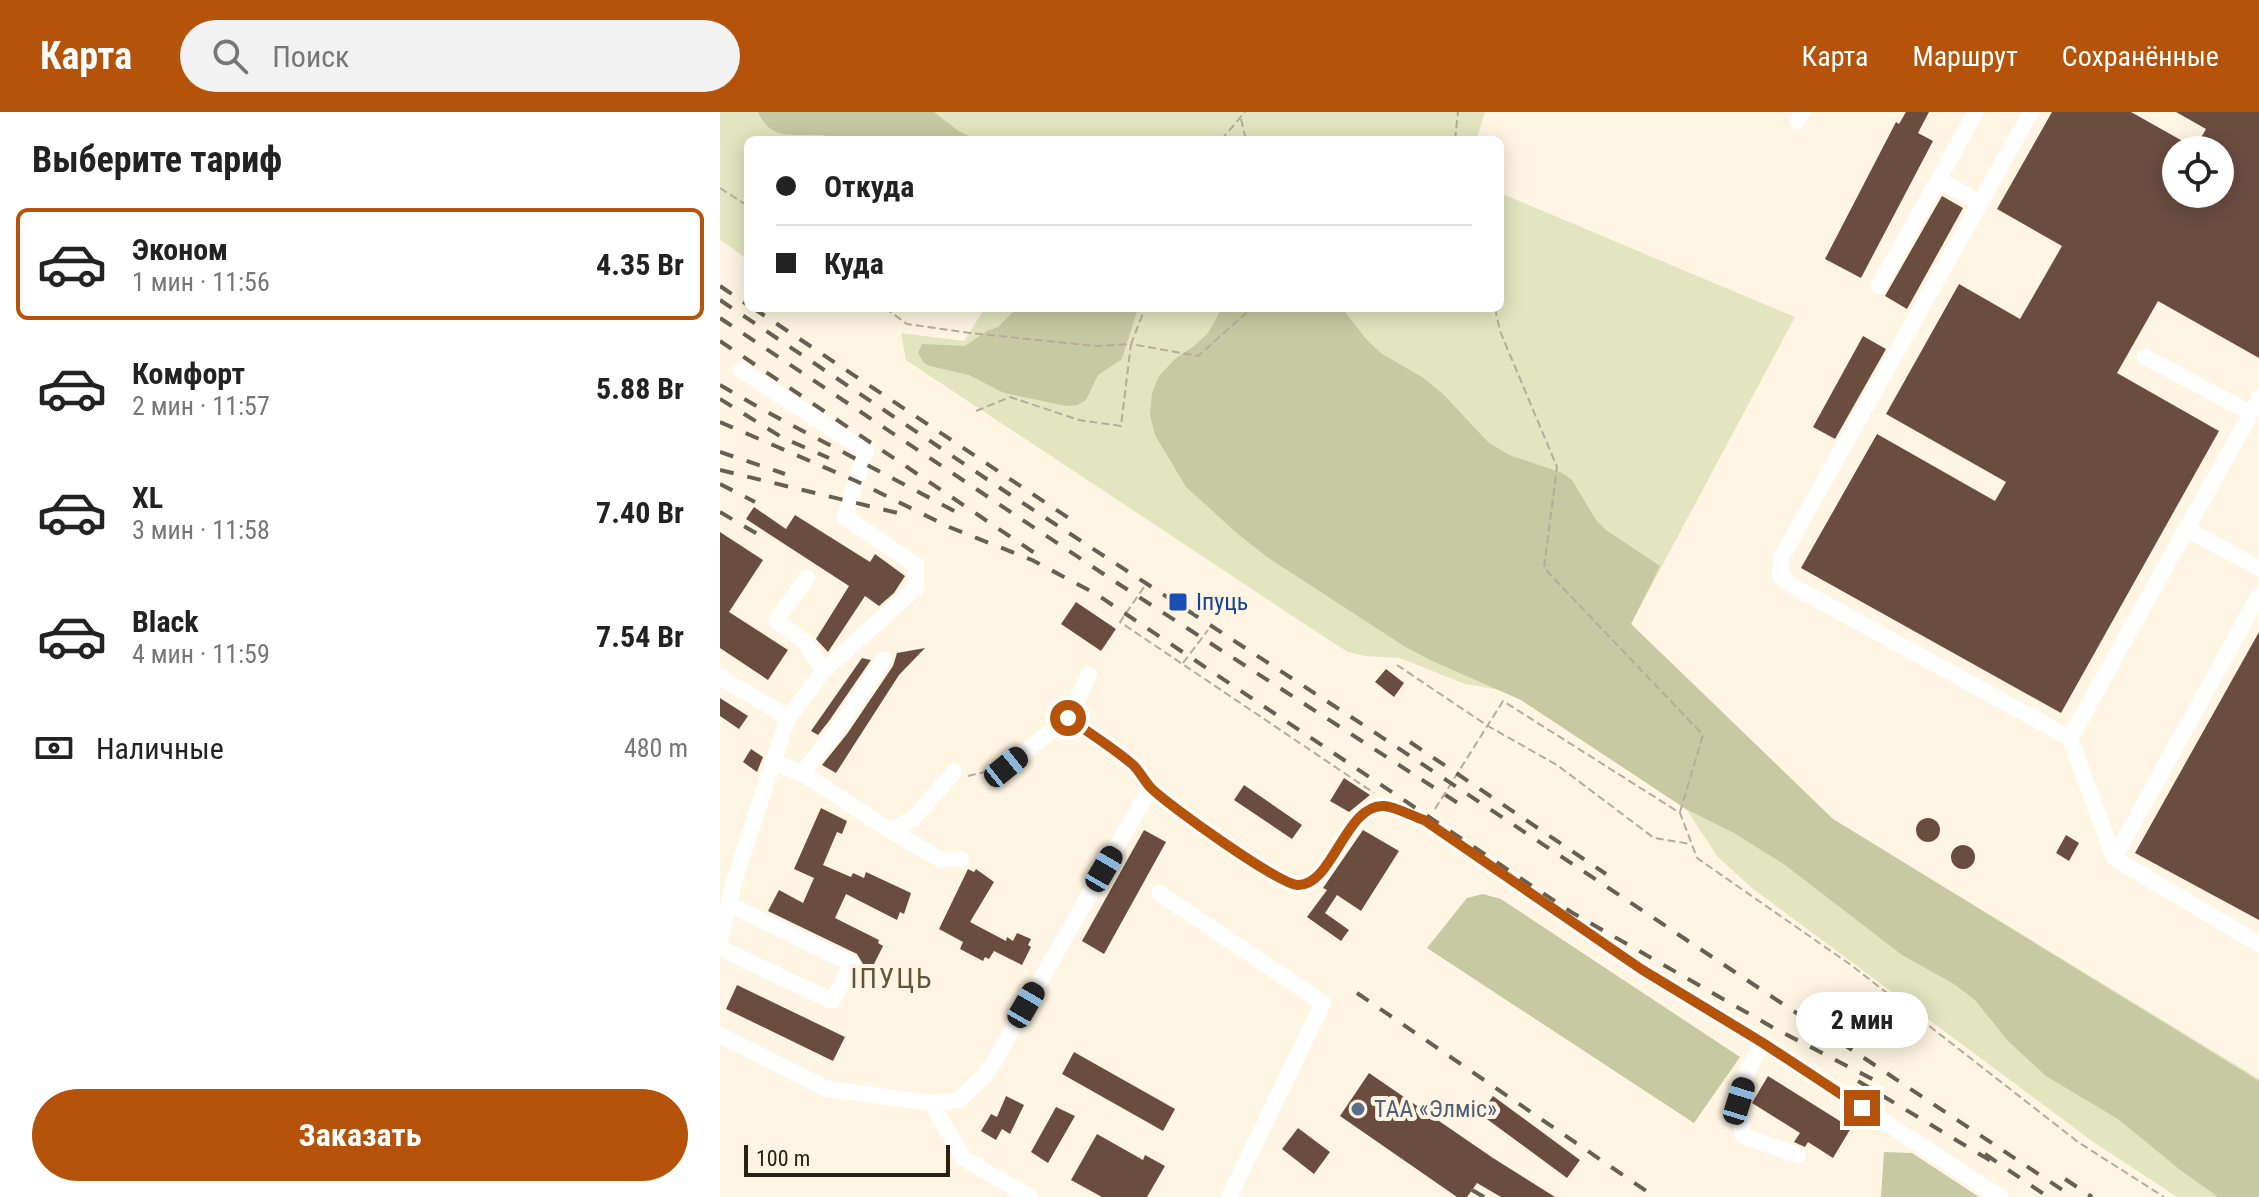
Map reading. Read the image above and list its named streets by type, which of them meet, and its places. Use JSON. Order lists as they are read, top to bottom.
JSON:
{
  "districts": ["ІПУЦЬ"],
  "places": {
    "transit": ["Іпуць"],
    "other": ["ТАА «Элміс»"]
  },
  "scale_bar": "100 m",
  "page": {
    "header": "Карта",
    "search": "Поиск",
    "nav": ["Карта", "Маршрут", "Сохранённые"],
    "heading": "Выберите тариф",
    "banner": ["Откуда", "Куда"],
    "list": [
      {
        "name": "Эконом",
        "note": "1 мин · 11:56",
        "value": "4.35 Br"
      },
      {
        "name": "Комфорт",
        "note": "2 мин · 11:57",
        "value": "5.88 Br"
      },
      {
        "name": "XL",
        "note": "3 мин · 11:58",
        "value": "7.40 Br"
      },
      {
        "name": "Black",
        "note": "4 мин · 11:59",
        "value": "7.54 Br"
      }
    ],
    "pay": ["Наличные", "480 m"],
    "bubble": "2 мин",
    "buttons": "Заказать",
    "scale": "100 m"
  }
}
